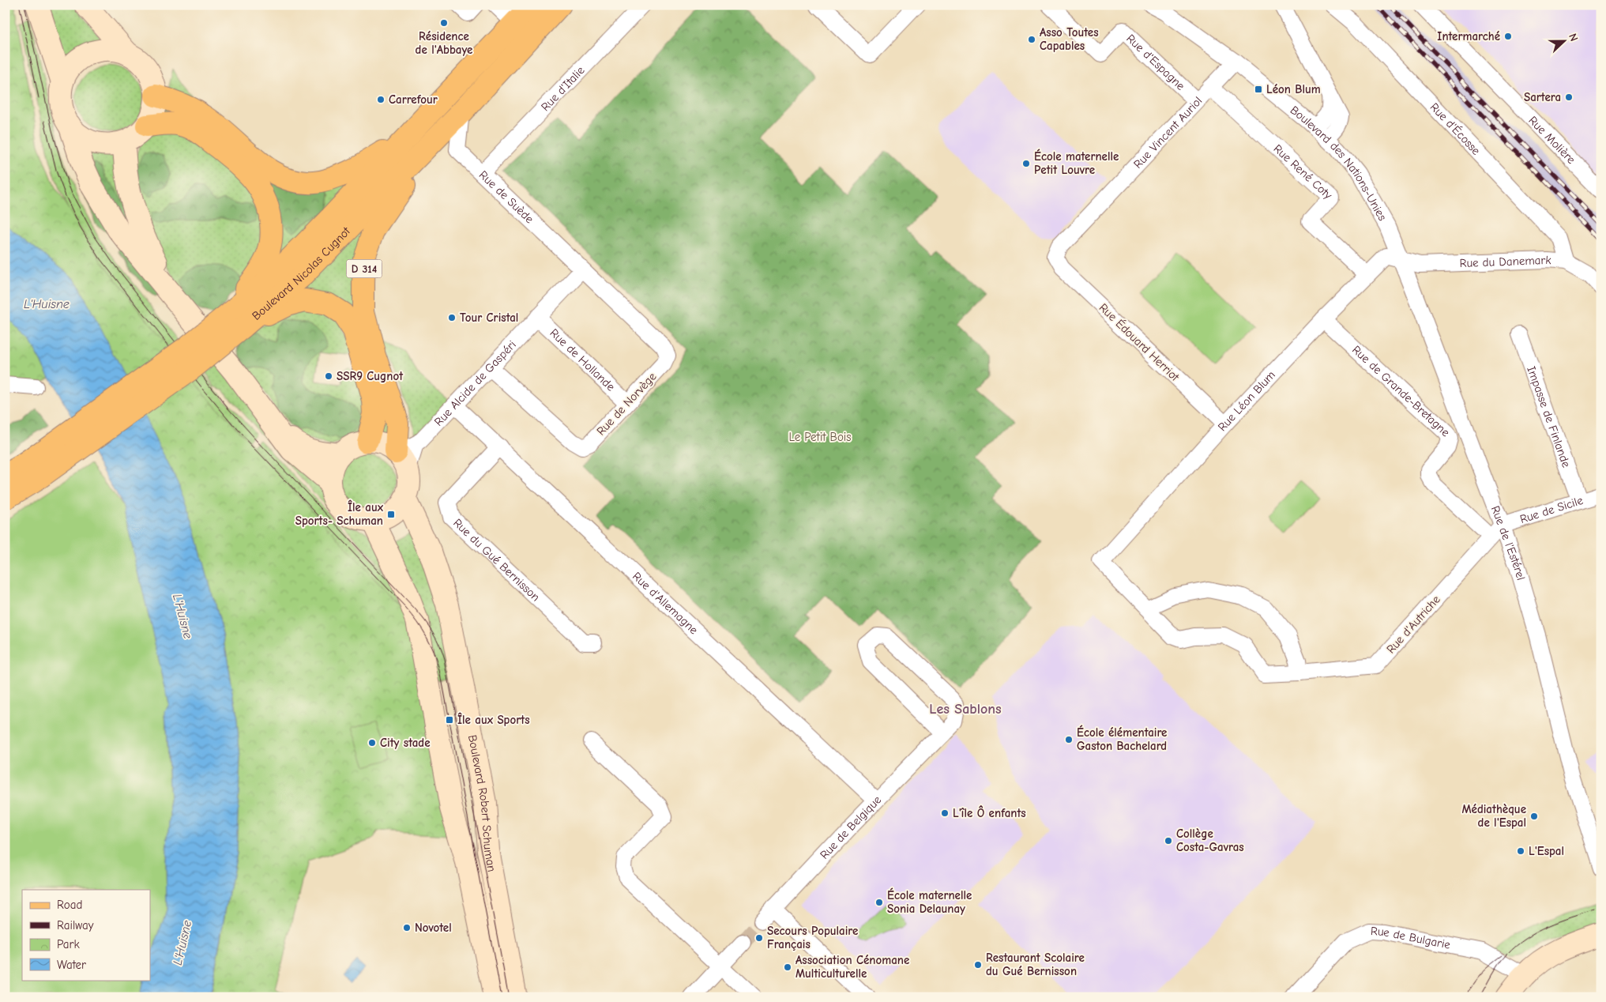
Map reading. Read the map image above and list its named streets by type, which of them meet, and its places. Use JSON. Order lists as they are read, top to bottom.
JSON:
{
  "streets": {
    "main road": ["D 314", "Boulevard Nicolas Cugnot"],
    "street": [
      "Rue d'Espagne",
      "Rue d'Italie",
      "Rue d'Écosse",
      "Rue Vincent Auriol",
      "Rue Molière",
      "Boulevard des Nations-Unies",
      "Rue René Coty",
      "Rue de Suède",
      "Rue du Danemark",
      "Rue Édouard Herriot",
      "Rue de Hollande",
      "Rue Alcide de Gaspéri",
      "Rue de Grande-Bretagne",
      "Rue Léon Blum",
      "Rue de Norvège",
      "Impasse de Finlande",
      "Rue de Sicile",
      "Rue de l'Estérel",
      "Rue du Gué Bernisson",
      "Rue d'Allemagne",
      "Rue d'Autriche",
      "Boulevard Robert Schuman",
      "Rue de Belgique",
      "Rue de Bulgarie"
    ]
  },
  "crossings": [
    ["Rue d'Espagne", "Rue Vincent Auriol"],
    ["Rue d'Italie", "Rue de Suède"],
    ["Rue d'Écosse", "Rue du Danemark"],
    ["Rue Vincent Auriol", "Boulevard des Nations-Unies"],
    ["Rue Vincent Auriol", "Rue René Coty"],
    ["Rue Vincent Auriol", "Rue Édouard Herriot"],
    ["Boulevard des Nations-Unies", "Rue de l'Estérel"],
    ["Rue René Coty", "Rue Léon Blum"],
    ["Rue de Suède", "D 314"],
    ["Rue de Suède", "Boulevard Nicolas Cugnot"],
    ["Rue de Suède", "Rue Alcide de Gaspéri"],
    ["Rue de Suède", "Rue de Norvège"],
    ["Rue du Danemark", "Rue Léon Blum"],
    ["Rue du Danemark", "Rue de l'Estérel"],
    ["D 314", "Boulevard Nicolas Cugnot"],
    ["D 314", "Rue Alcide de Gaspéri"],
    ["D 314", "Boulevard Robert Schuman"],
    ["Rue Édouard Herriot", "Rue Léon Blum"],
    ["Rue de Hollande", "Rue Alcide de Gaspéri"],
    ["Rue de Hollande", "Rue de Norvège"],
    ["Rue Alcide de Gaspéri", "Rue de Norvège"],
    ["Rue Alcide de Gaspéri", "Rue d'Allemagne"],
    ["Rue Alcide de Gaspéri", "Boulevard Robert Schuman"],
    ["Rue de Grande-Bretagne", "Rue Léon Blum"],
    ["Rue de Grande-Bretagne", "Rue d'Autriche"],
    ["Rue Léon Blum", "Rue de l'Estérel"],
    ["Rue Léon Blum", "Rue d'Autriche"],
    ["Impasse de Finlande", "Rue de Sicile"],
    ["Rue de Sicile", "Rue de l'Estérel"],
    ["Rue de Sicile", "Rue d'Autriche"],
    ["Rue de l'Estérel", "Rue d'Autriche"],
    ["Rue du Gué Bernisson", "Rue d'Allemagne"],
    ["Rue d'Allemagne", "Rue de Belgique"]
  ],
  "districts": ["Les Sablons"],
  "water": ["L'Huisne"],
  "parks": ["Le Petit Bois"],
  "places": {
    "other": [
      "Résidence de l'Abbaye",
      "Intermarché",
      "Asso Toutes Capables",
      "Sartera",
      "Carrefour",
      "École maternelle Petit Louvre",
      "Tour Cristal",
      "SSR9 Cugnot",
      "École élémentaire Gaston Bachelard",
      "City stade",
      "L'île Ô enfants",
      "Médiathèque de l'Espal",
      "Collège Costa-Gavras",
      "L'Espal",
      "École maternelle Sonia Delaunay",
      "Novotel",
      "Secours Populaire Français",
      "Restaurant Scolaire du Gué Bernisson",
      "Association Cénomane Multiculturelle"
    ],
    "transit": ["Léon Blum", "Île aux Sports- Schuman", "Île aux Sports"]
  },
  "legend": [
    "Road",
    "Railway",
    "Park",
    "Water"
  ],
  "north": "right"
}
